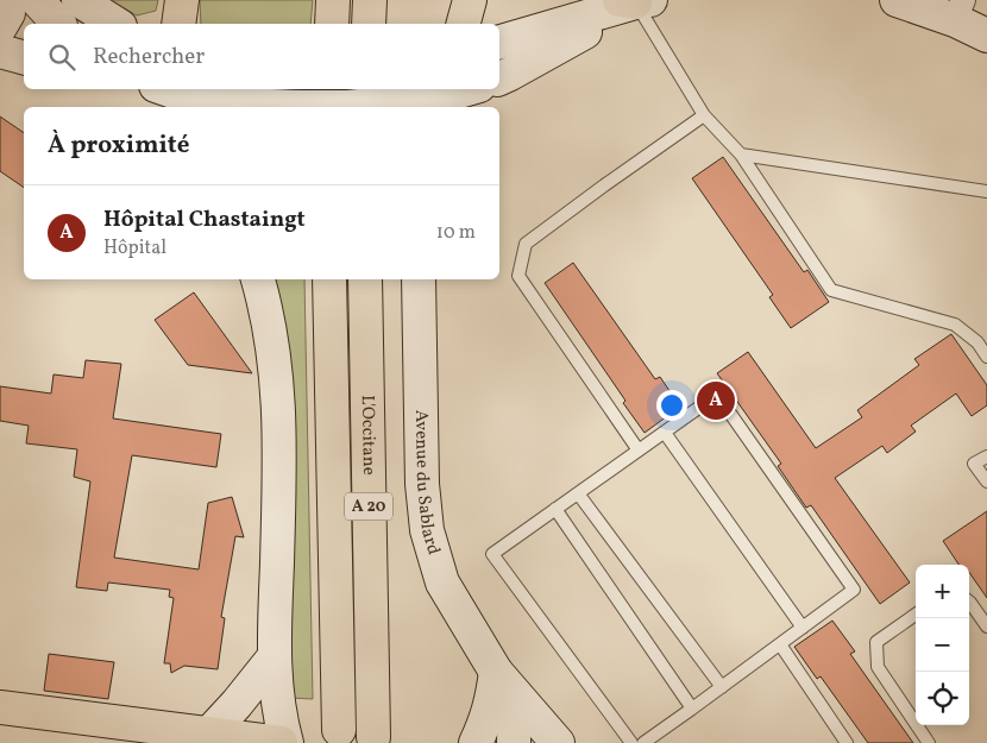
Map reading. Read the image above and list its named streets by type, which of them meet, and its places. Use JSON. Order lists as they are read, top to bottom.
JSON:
{
  "streets": {
    "main road": ["L'Occitane", "A 20"],
    "street": ["Avenue du Sablard"]
  },
  "page": {
    "search": "Rechercher",
    "heading": "À proximité",
    "list": [
      {
        "mark": "A",
        "name": "Hôpital Chastaingt",
        "note": "Hôpital",
        "value": "10 m"
      }
    ],
    "pins": "A",
    "map_buttons": ["+", "−"]
  }
}
